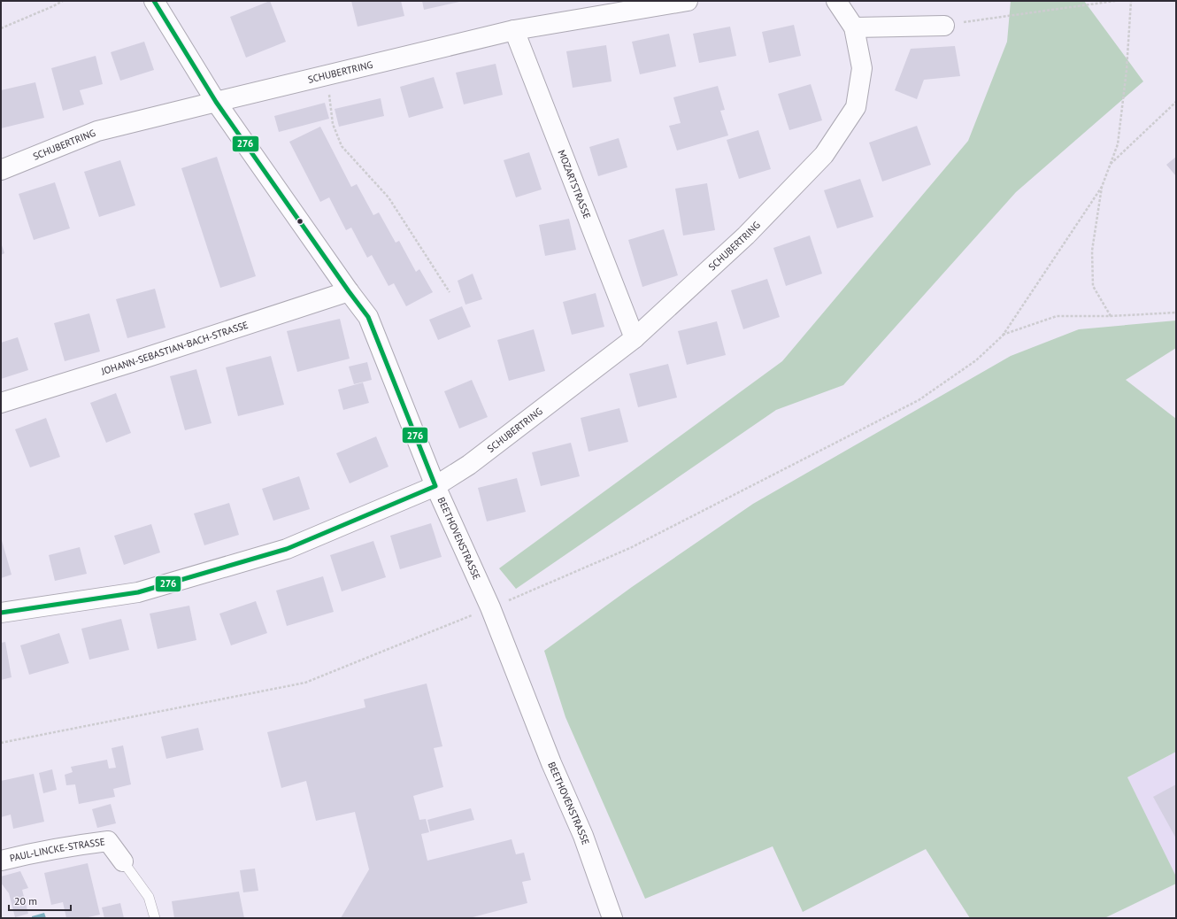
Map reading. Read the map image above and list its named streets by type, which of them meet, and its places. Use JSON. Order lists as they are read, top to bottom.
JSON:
{
  "streets": {
    "street": [
      "SCHUBERTRING",
      "MOZARTSTRASSE",
      "JOHANN-SEBASTIAN-BACH-STRASSE",
      "BEETHOVENSTRASSE",
      "PAUL-LINCKE-STRASSE"
    ]
  },
  "crossings": [
    ["SCHUBERTRING", "MOZARTSTRASSE"],
    ["SCHUBERTRING", "BEETHOVENSTRASSE"],
    ["JOHANN-SEBASTIAN-BACH-STRASSE", "BEETHOVENSTRASSE"]
  ],
  "lines": ["transit line 276"],
  "scale_bar": "20 m"
}
